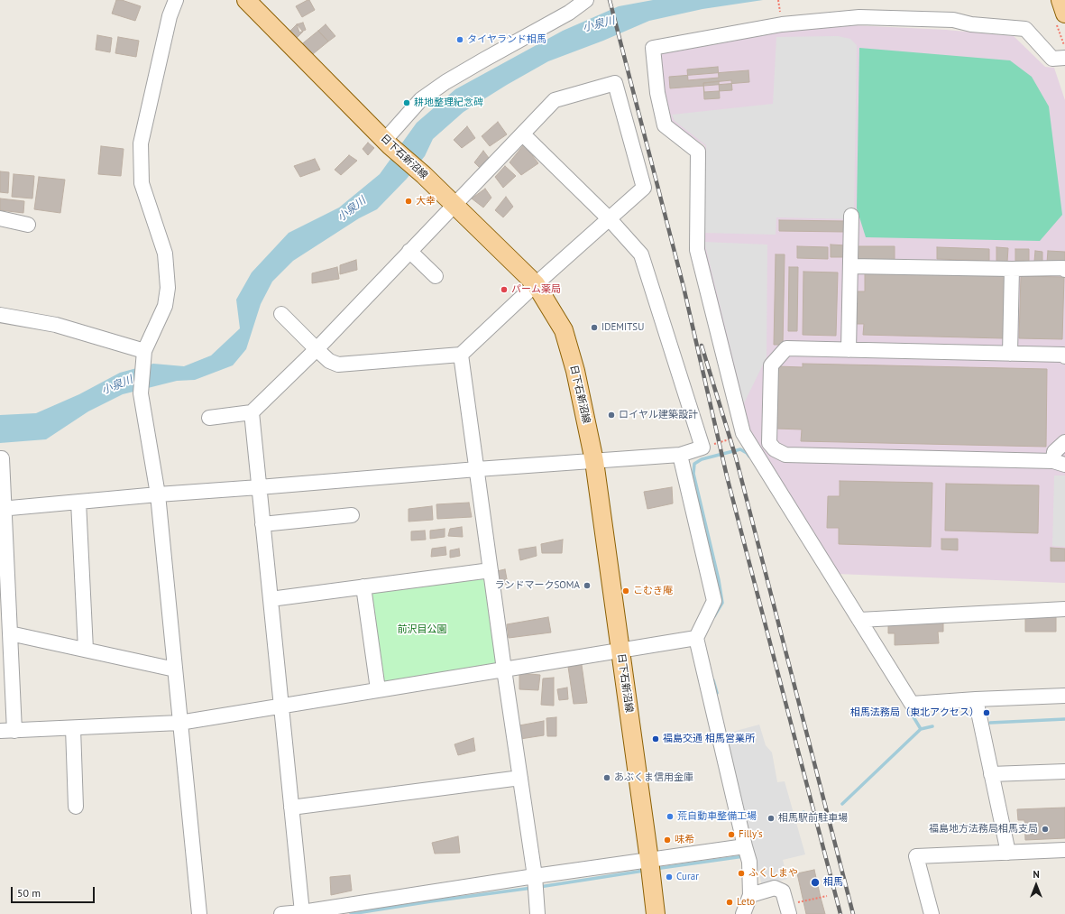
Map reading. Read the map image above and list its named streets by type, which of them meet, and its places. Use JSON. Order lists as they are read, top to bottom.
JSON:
{
  "streets": {
    "main road": ["日下石新沼線"]
  },
  "water": ["小泉川"],
  "parks": ["前沢目公園"],
  "places": [
    "タイヤランド相馬",
    "耕地整理紀念碑",
    "大幸",
    "パーム薬局",
    "IDEMITSU",
    "ロイヤル建築設計",
    "ランドマークSOMA",
    "こむき庵",
    "相馬法務局（東北アクセス）",
    "福島交通 相馬営業所",
    "あぶくま信用金庫",
    "荒自動車整備工場",
    "相馬駅前駐車場",
    "福島地方法務局相馬支局",
    "Filly's",
    "味希",
    "ふくしまや",
    "Curar",
    "相馬",
    "Leto"
  ],
  "scale_bar": "50 m",
  "north": "top"
}
